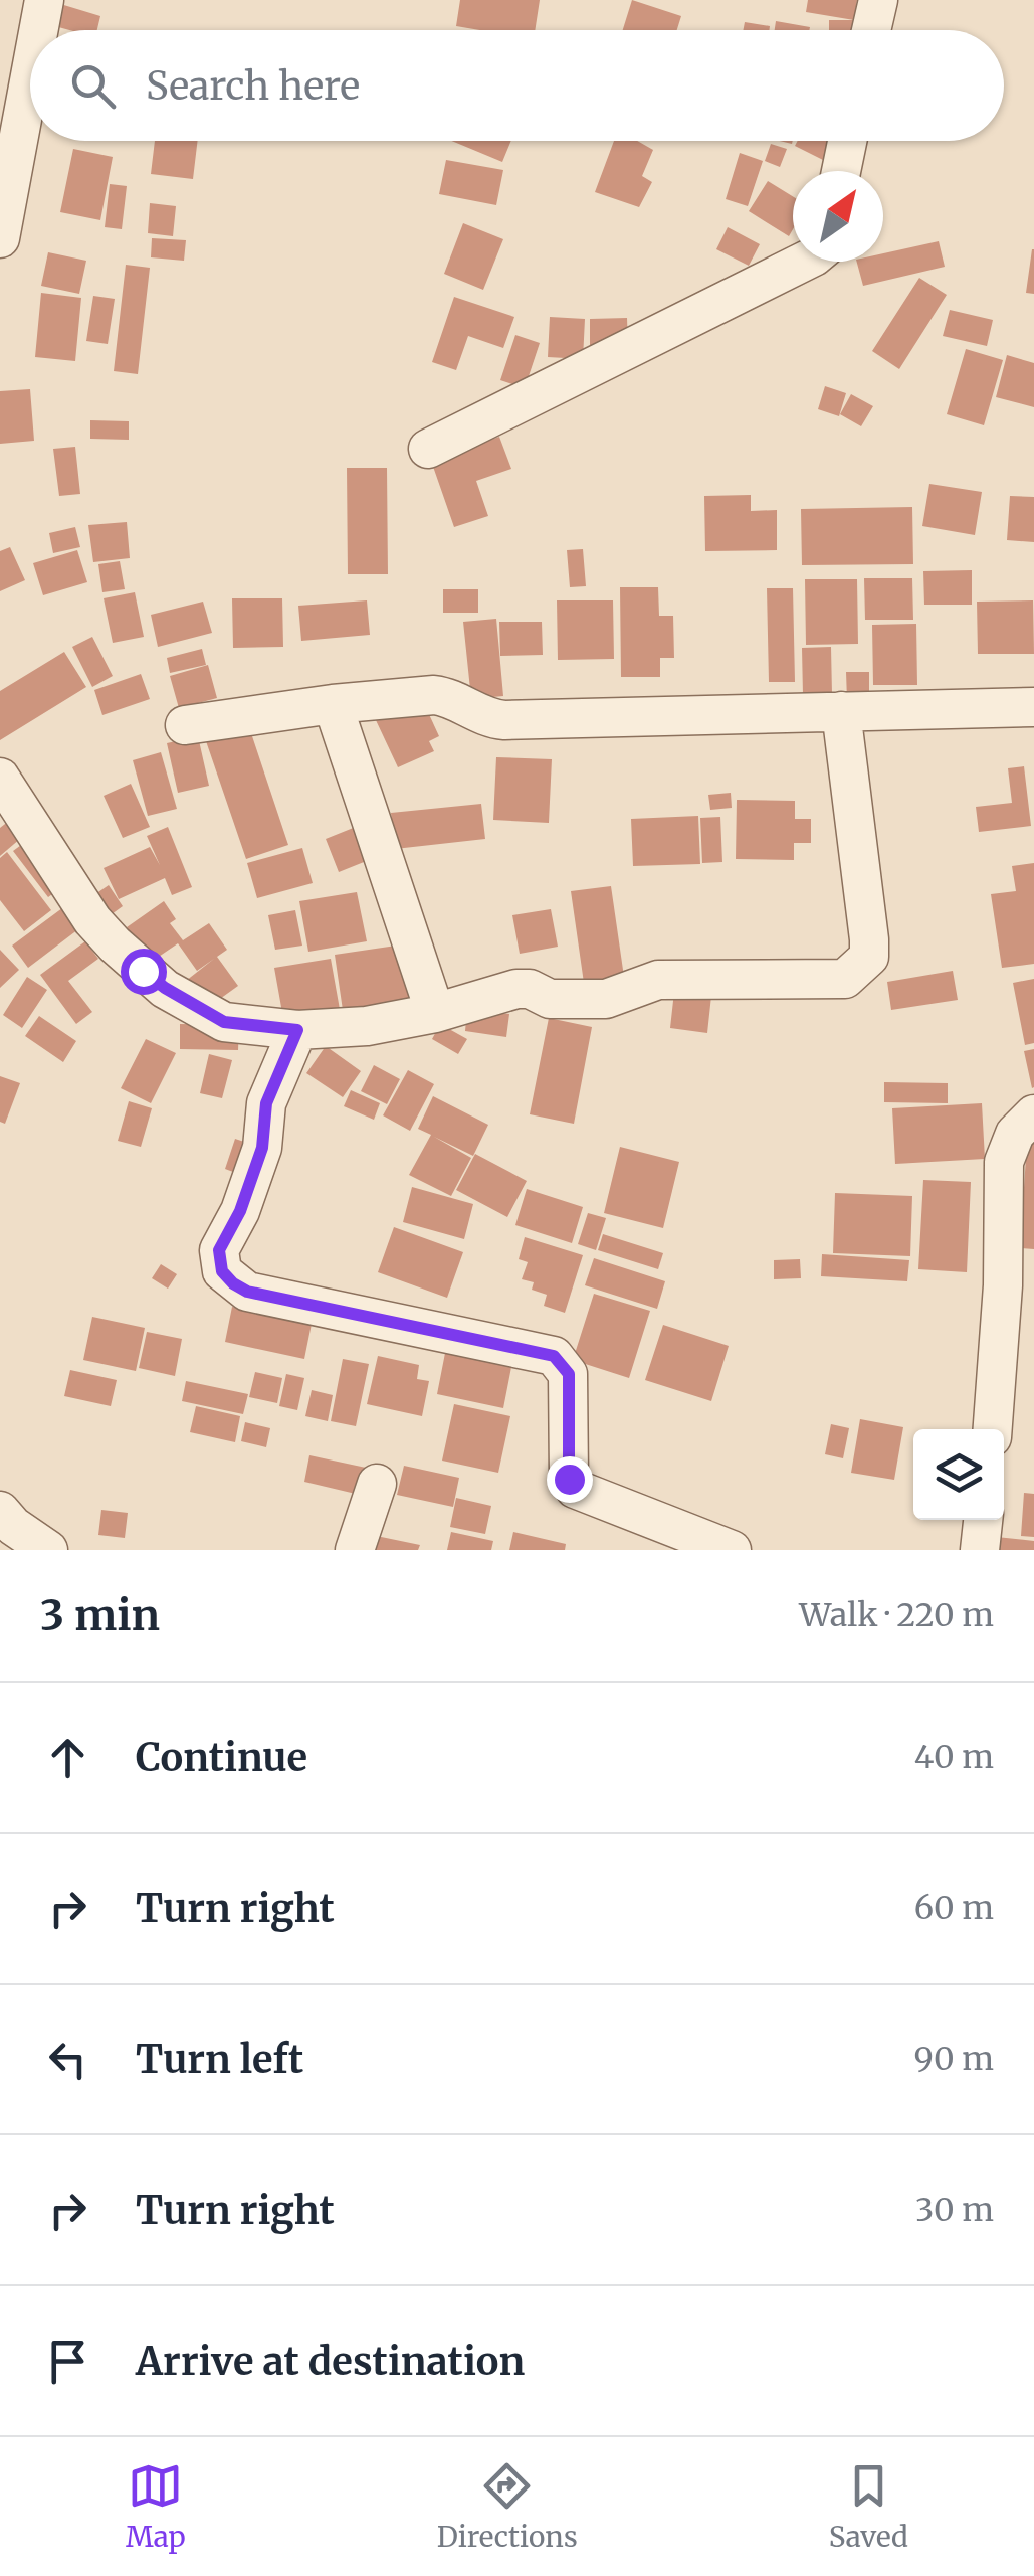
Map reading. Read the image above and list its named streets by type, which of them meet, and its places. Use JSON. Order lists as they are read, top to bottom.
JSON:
{
  "north": "top right",
  "page": {
    "search": "Search here",
    "heading": ["3 min", "Walk · 220 m"],
    "list": [
      ["Continue", "40 m"],
      ["Turn right", "60 m"],
      ["Turn left", "90 m"],
      ["Turn right", "30 m"],
      "Arrive at destination"
    ],
    "nav": ["Map", "Directions", "Saved"]
  }
}
